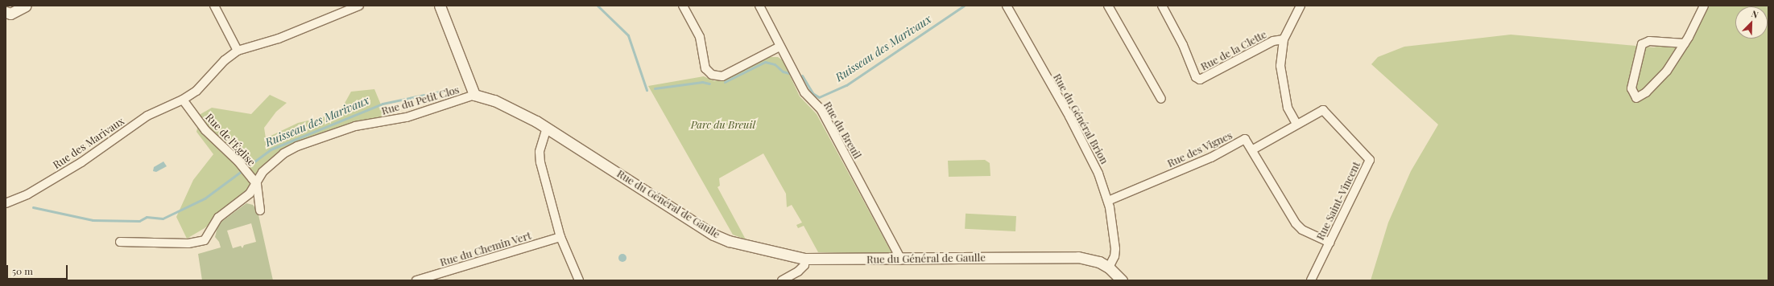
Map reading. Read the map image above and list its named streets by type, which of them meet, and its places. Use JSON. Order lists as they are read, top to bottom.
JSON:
{
  "streets": {
    "street": [
      "Rue de la Clette",
      "Rue du Petit Clos",
      "Rue du Général Brion",
      "Rue du Breuil",
      "Rue de l'Église",
      "Rue des Marivaux",
      "Rue des Vignes",
      "Rue Saint-Vincent",
      "Rue du Général de Gaulle",
      "Rue du Chemin Vert"
    ]
  },
  "crossings": [
    ["Rue du Petit Clos", "Rue de l'Église"],
    ["Rue du Petit Clos", "Rue du Général de Gaulle"],
    ["Rue du Général Brion", "Rue des Vignes"],
    ["Rue du Général Brion", "Rue du Général de Gaulle"],
    ["Rue du Breuil", "Rue du Général de Gaulle"],
    ["Rue de l'Église", "Rue des Marivaux"],
    ["Rue des Vignes", "Rue Saint-Vincent"]
  ],
  "water": ["Ruisseau des Marivaux"],
  "parks": ["Parc du Breuil"],
  "scale_bar": "50 m",
  "north": "top right"
}
